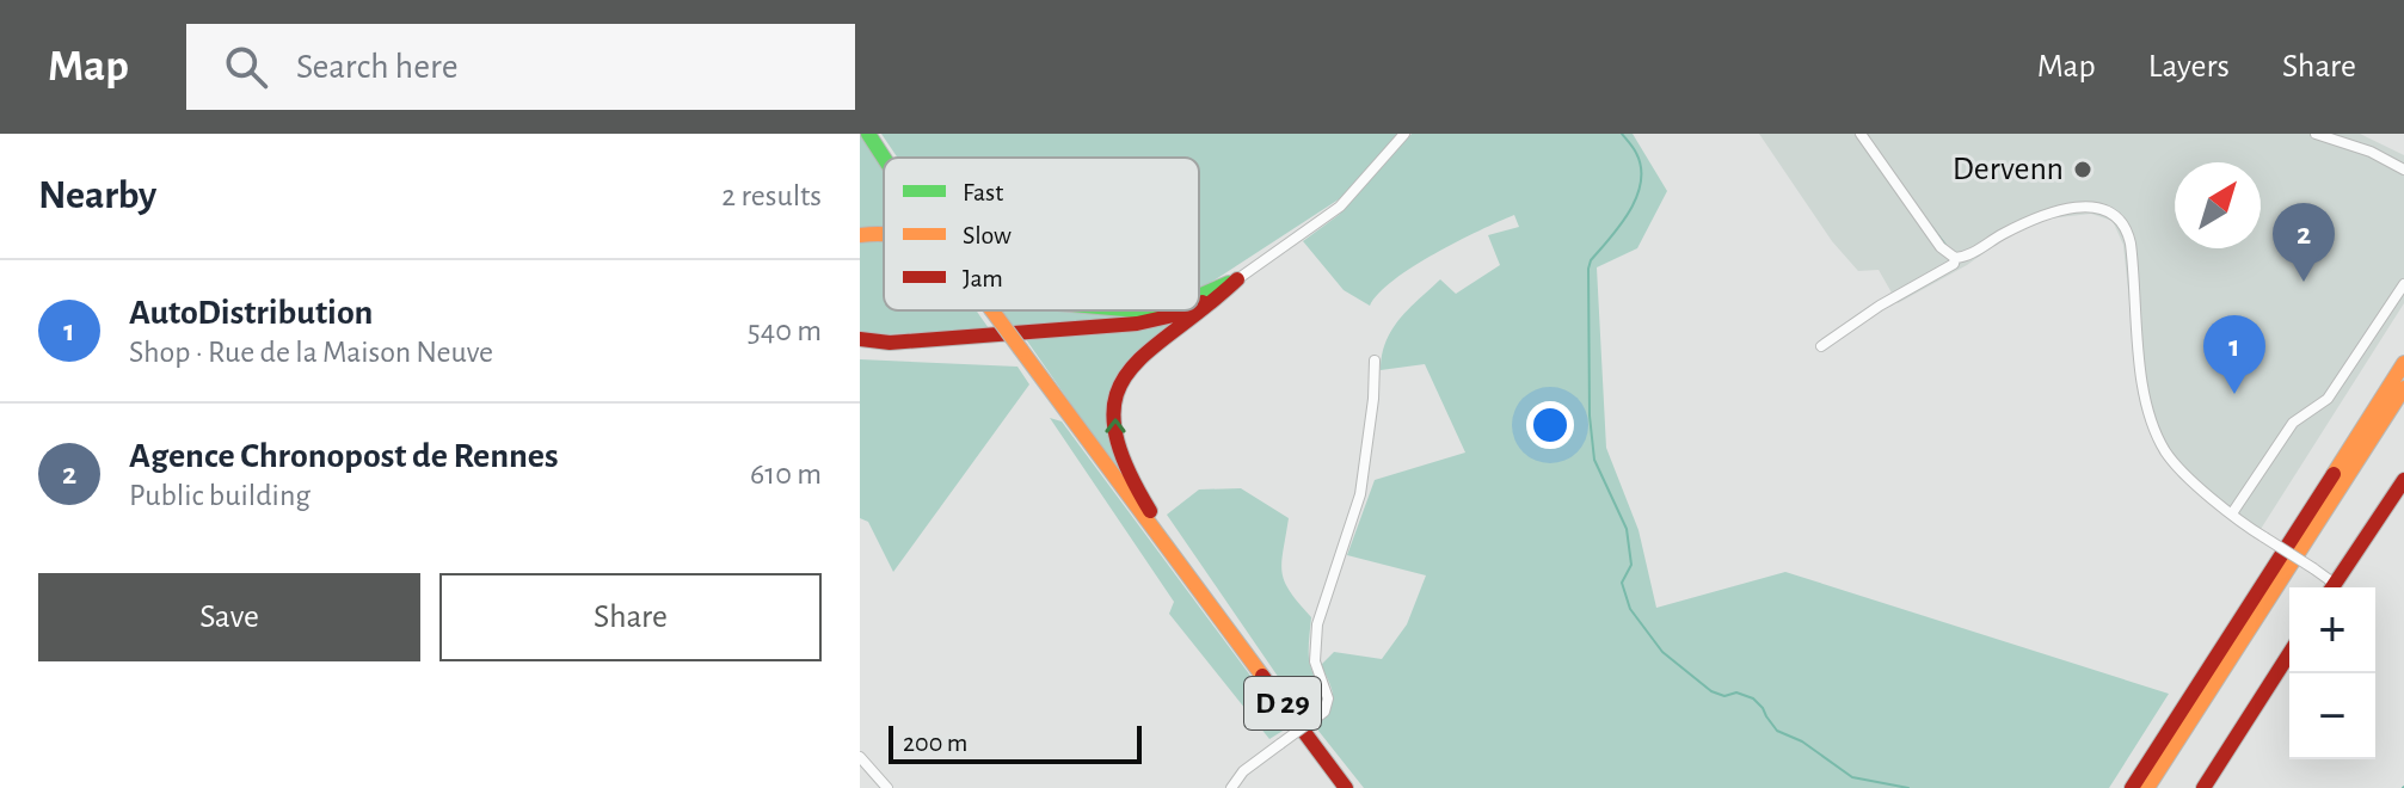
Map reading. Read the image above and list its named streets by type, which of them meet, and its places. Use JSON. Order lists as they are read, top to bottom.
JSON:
{
  "streets": {
    "main road": ["D 29"]
  },
  "places": ["Dervenn"],
  "legend": ["Fast", "Slow", "Jam"],
  "scale_bar": "200 m",
  "north": "top right",
  "page": {
    "header": "Map",
    "search": "Search here",
    "nav": ["Map", "Layers", "Share"],
    "heading": ["Nearby", "2 results"],
    "pins": ["2", "1"],
    "list": [
      {
        "mark": "1",
        "name": "AutoDistribution",
        "note": "Shop · Rue de la Maison Neuve",
        "value": "540 m"
      },
      {
        "mark": "2",
        "name": "Agence Chronopost de Rennes",
        "note": "Public building",
        "value": "610 m"
      }
    ],
    "buttons": ["Save", "Share"],
    "map_buttons": ["+", "−"],
    "scale": "200 m"
  }
}
